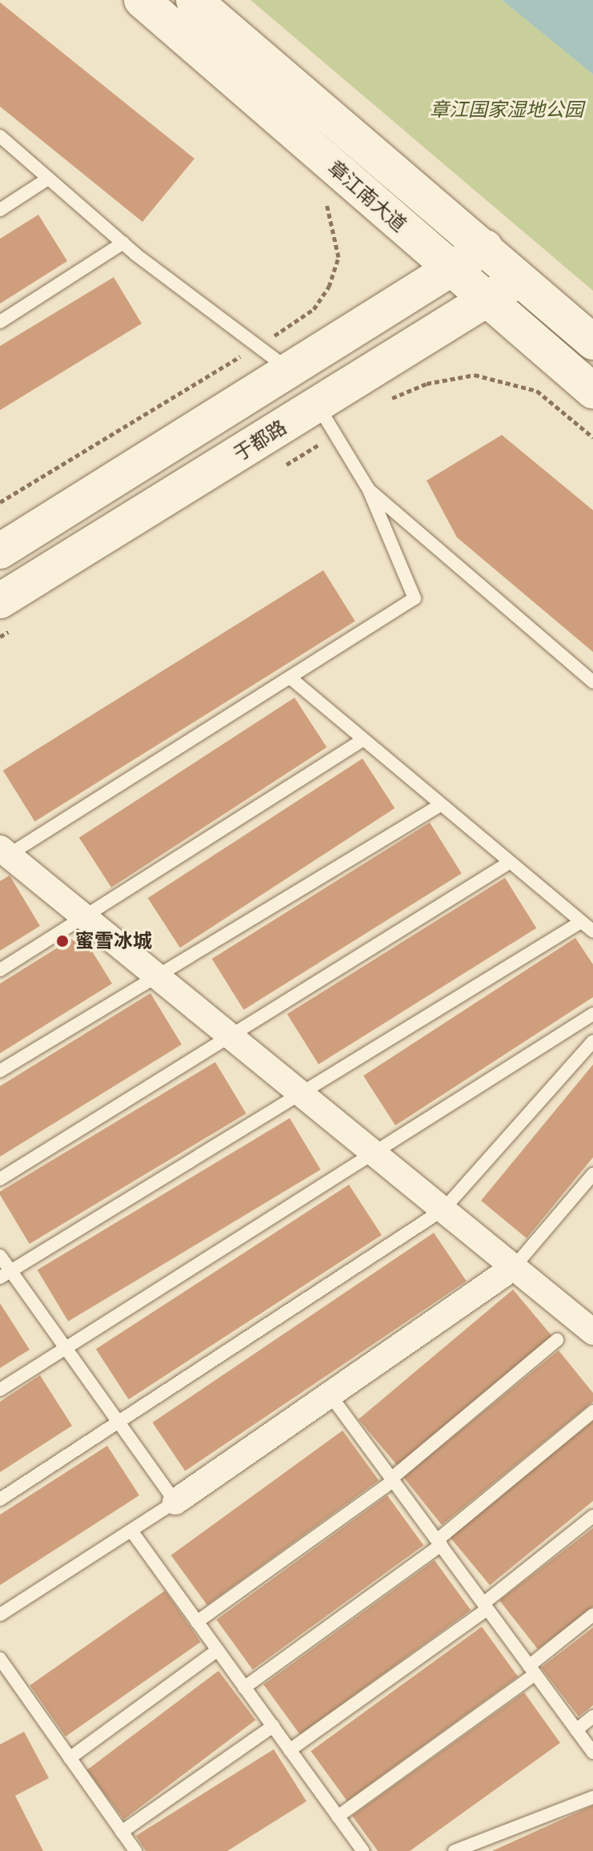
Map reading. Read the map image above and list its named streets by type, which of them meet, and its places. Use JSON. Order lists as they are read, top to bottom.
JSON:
{
  "streets": {
    "main road": ["章江南大道", "于都路"]
  },
  "crossings": [
    ["章江南大道", "于都路"]
  ],
  "parks": ["章江国家湿地公园"],
  "places": ["蜜雪冰城"]
}
